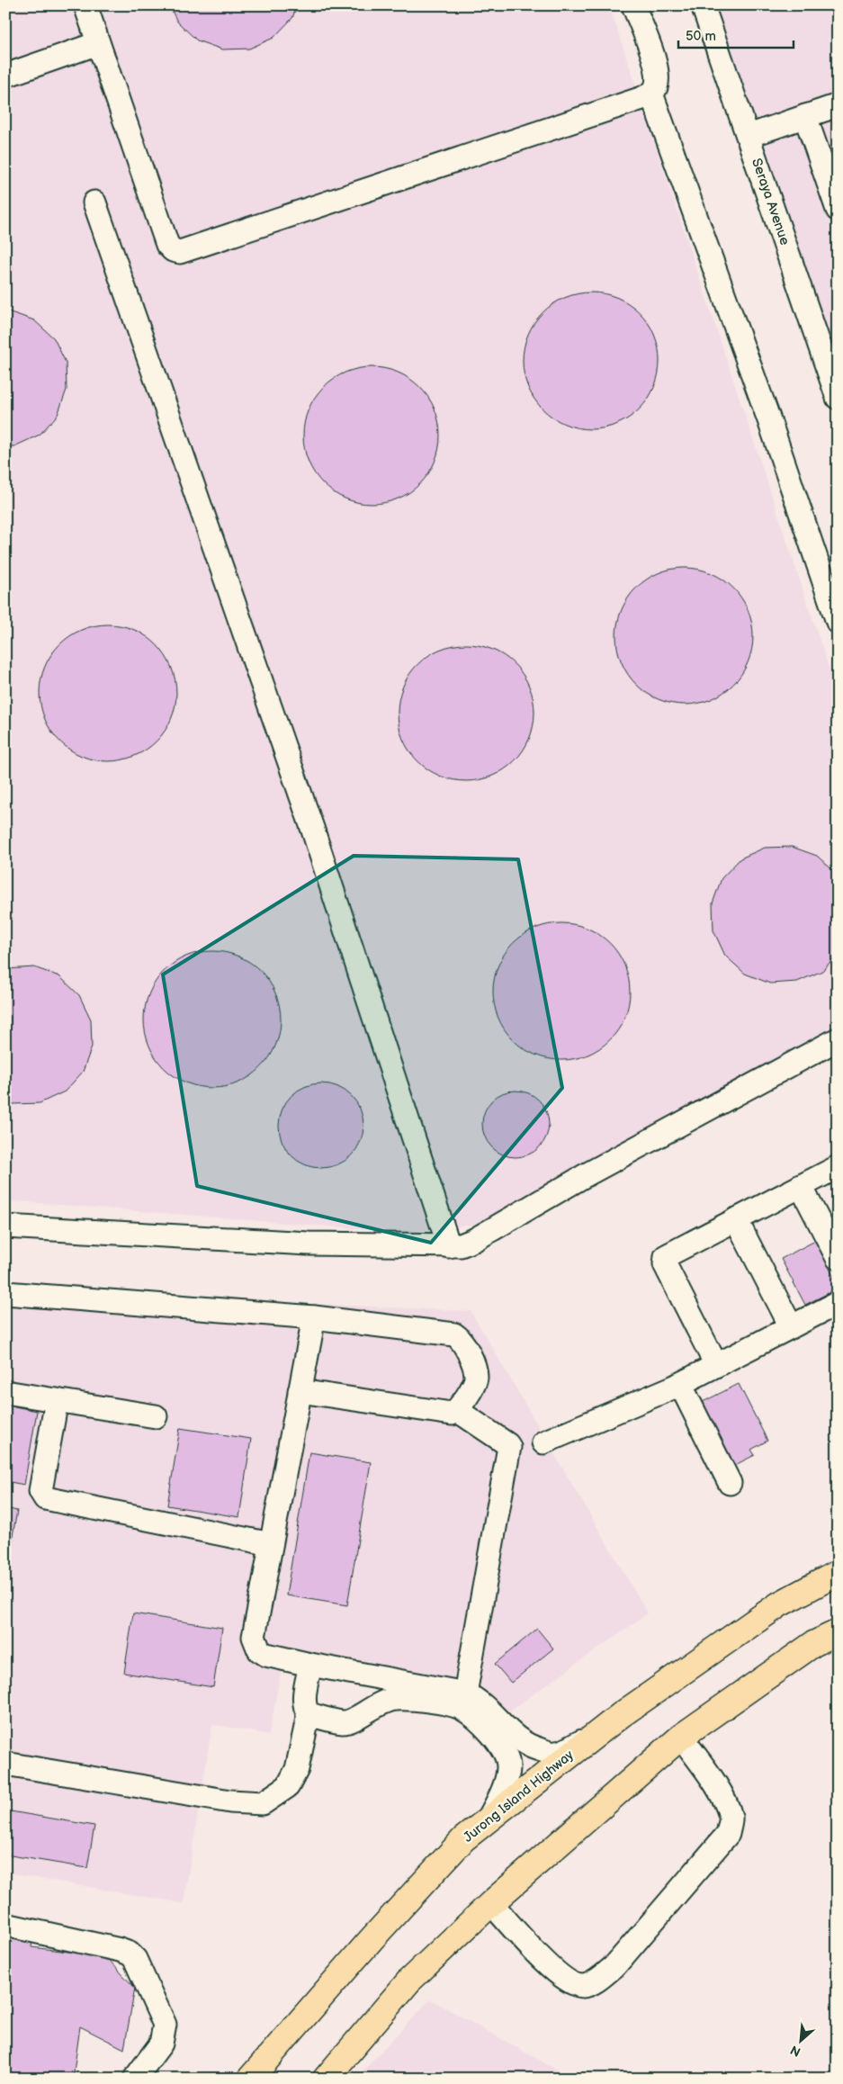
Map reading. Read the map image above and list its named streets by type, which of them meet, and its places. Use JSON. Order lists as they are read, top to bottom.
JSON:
{
  "streets": {
    "main road": ["Jurong Island Highway"],
    "street": ["Seraya Avenue"]
  },
  "scale_bar": "50 m",
  "north": "bottom left"
}
